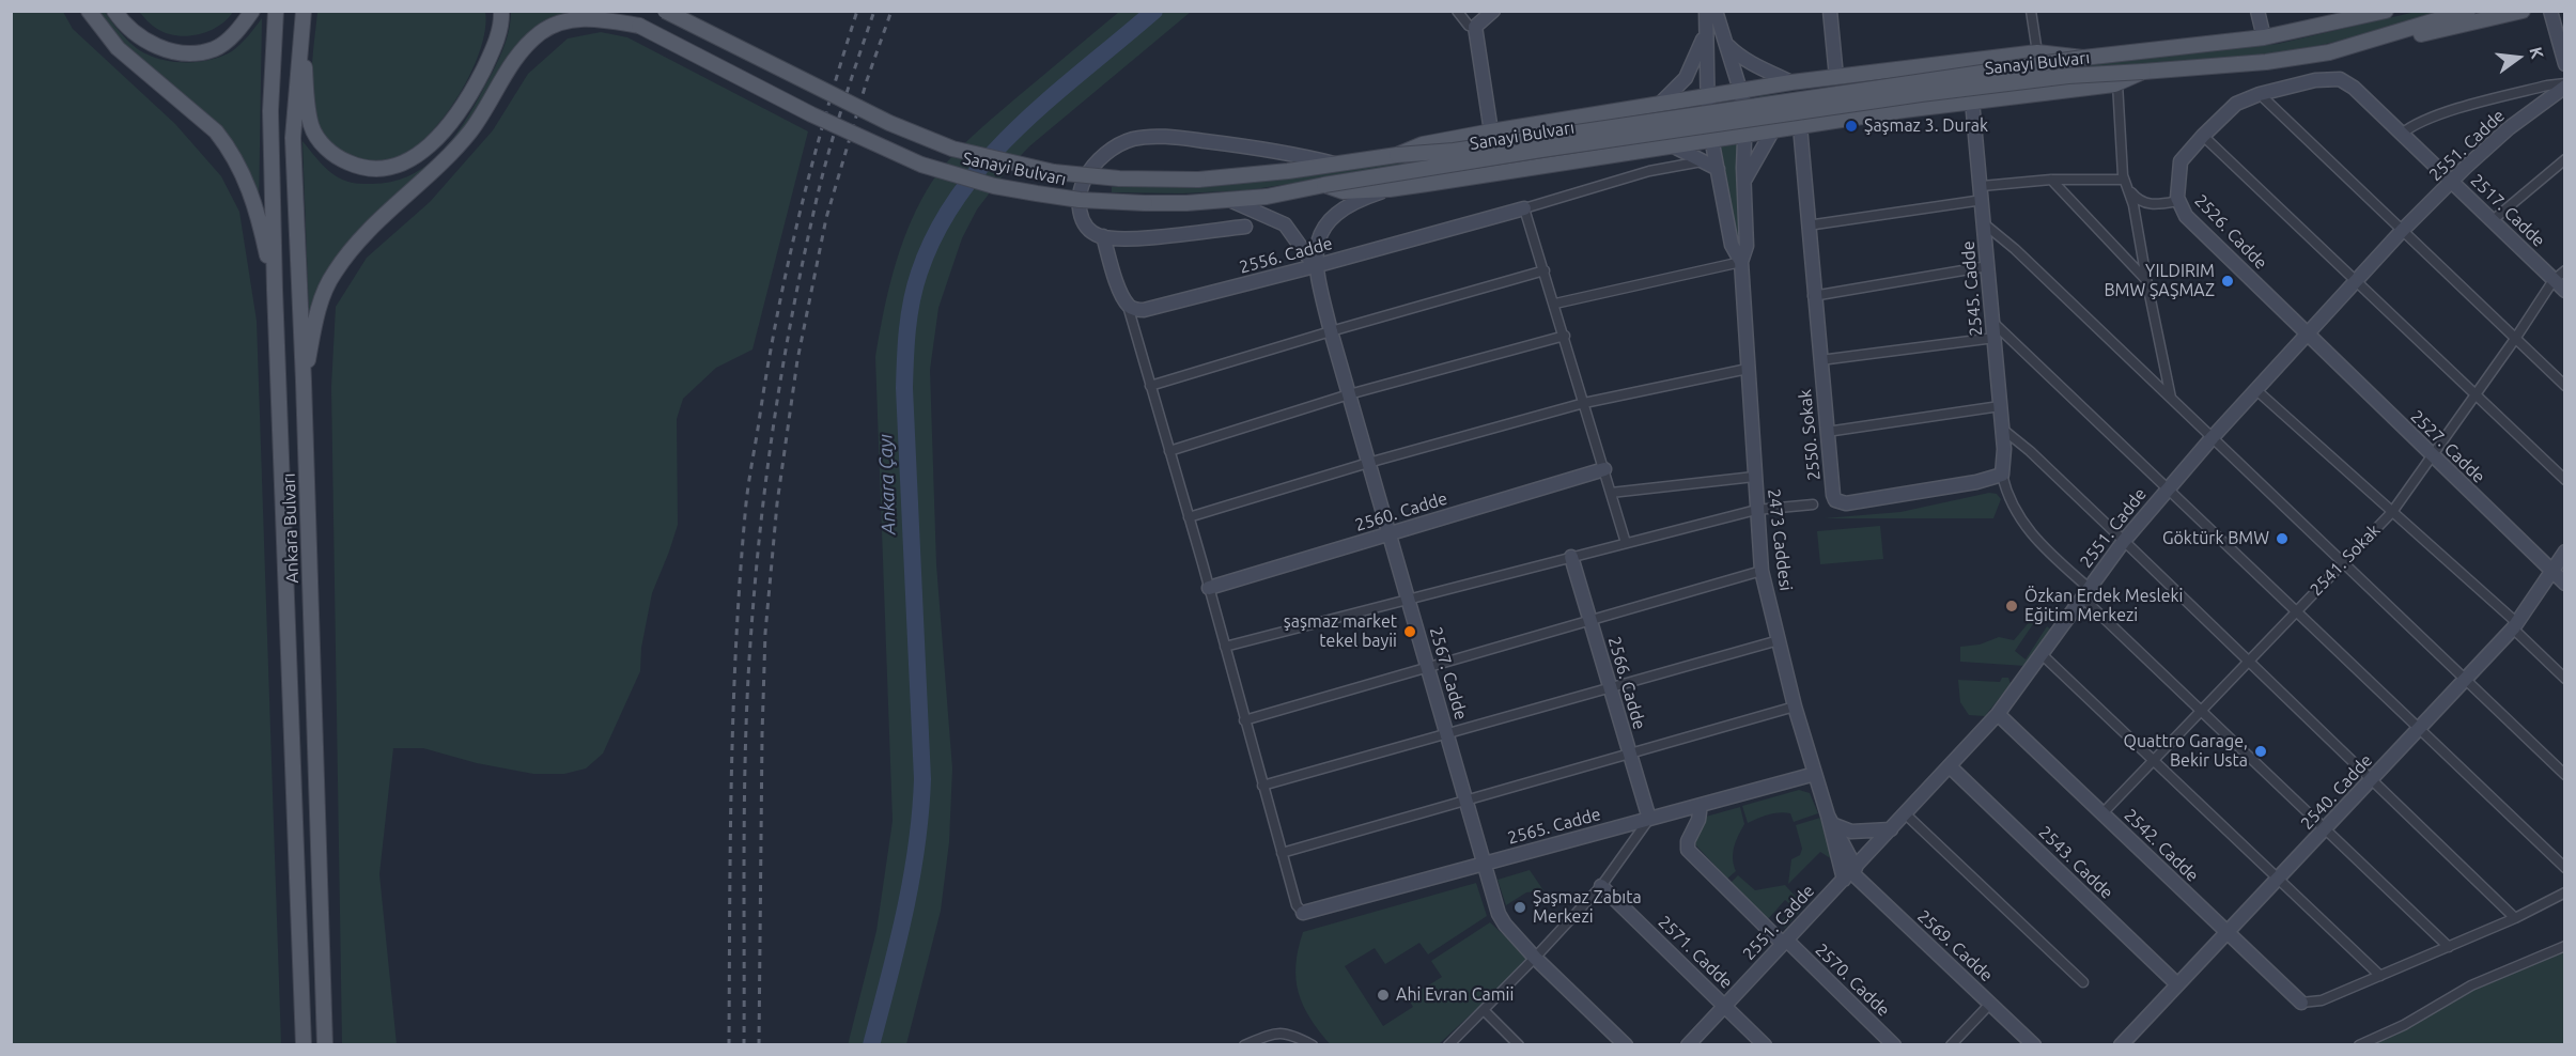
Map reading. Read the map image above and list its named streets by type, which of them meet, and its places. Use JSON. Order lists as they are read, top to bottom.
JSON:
{
  "streets": {
    "main road": ["Sanayi Bulvarı", "Ankara Bulvarı"],
    "street": [
      "2551. Cadde",
      "2517. Cadde",
      "2526. Cadde",
      "2556. Cadde",
      "2545. Cadde",
      "2550. Sokak",
      "2527. Cadde",
      "2560. Cadde",
      "2473 Caddesi",
      "2541. Sokak",
      "2567. Cadde",
      "2566. Cadde",
      "2540. Cadde",
      "2565. Cadde",
      "2542. Cadde",
      "2543. Cadde",
      "2569. Cadde",
      "2571. Cadde",
      "2570. Cadde"
    ]
  },
  "crossings": [
    ["2551. Cadde", "2517. Cadde"],
    ["2551. Cadde", "2526. Cadde"],
    ["2551. Cadde", "2527. Cadde"],
    ["2551. Cadde", "2542. Cadde"],
    ["2551. Cadde", "2543. Cadde"],
    ["2551. Cadde", "2569. Cadde"],
    ["2551. Cadde", "2571. Cadde"],
    ["2551. Cadde", "2570. Cadde"],
    ["2517. Cadde", "2526. Cadde"],
    ["2517. Cadde", "2541. Sokak"],
    ["2526. Cadde", "2527. Cadde"],
    ["2556. Cadde", "2567. Cadde"],
    ["2545. Cadde", "2550. Sokak"],
    ["2527. Cadde", "2541. Sokak"],
    ["2527. Cadde", "2540. Cadde"],
    ["2560. Cadde", "2567. Cadde"],
    ["2473 Caddesi", "2565. Cadde"],
    ["2473 Caddesi", "2569. Cadde"],
    ["2541. Sokak", "2542. Cadde"],
    ["2567. Cadde", "2565. Cadde"],
    ["2566. Cadde", "2565. Cadde"],
    ["2540. Cadde", "2542. Cadde"],
    ["2540. Cadde", "2543. Cadde"],
    ["2565. Cadde", "2570. Cadde"]
  ],
  "water": ["Ankara Çayı"],
  "places": [
    "Şaşmaz 3. Durak",
    "YILDIRIM BMW ŞAŞMAZ",
    "Göktürk BMW",
    "Özkan Erdek Mesleki Eğitim Merkezi",
    "şaşmaz market tekel bayii",
    "Quattro Garage, Bekir Usta",
    "Şaşmaz Zabıta Merkezi",
    "Ahi Evran Camii"
  ],
  "north": "right"
}
